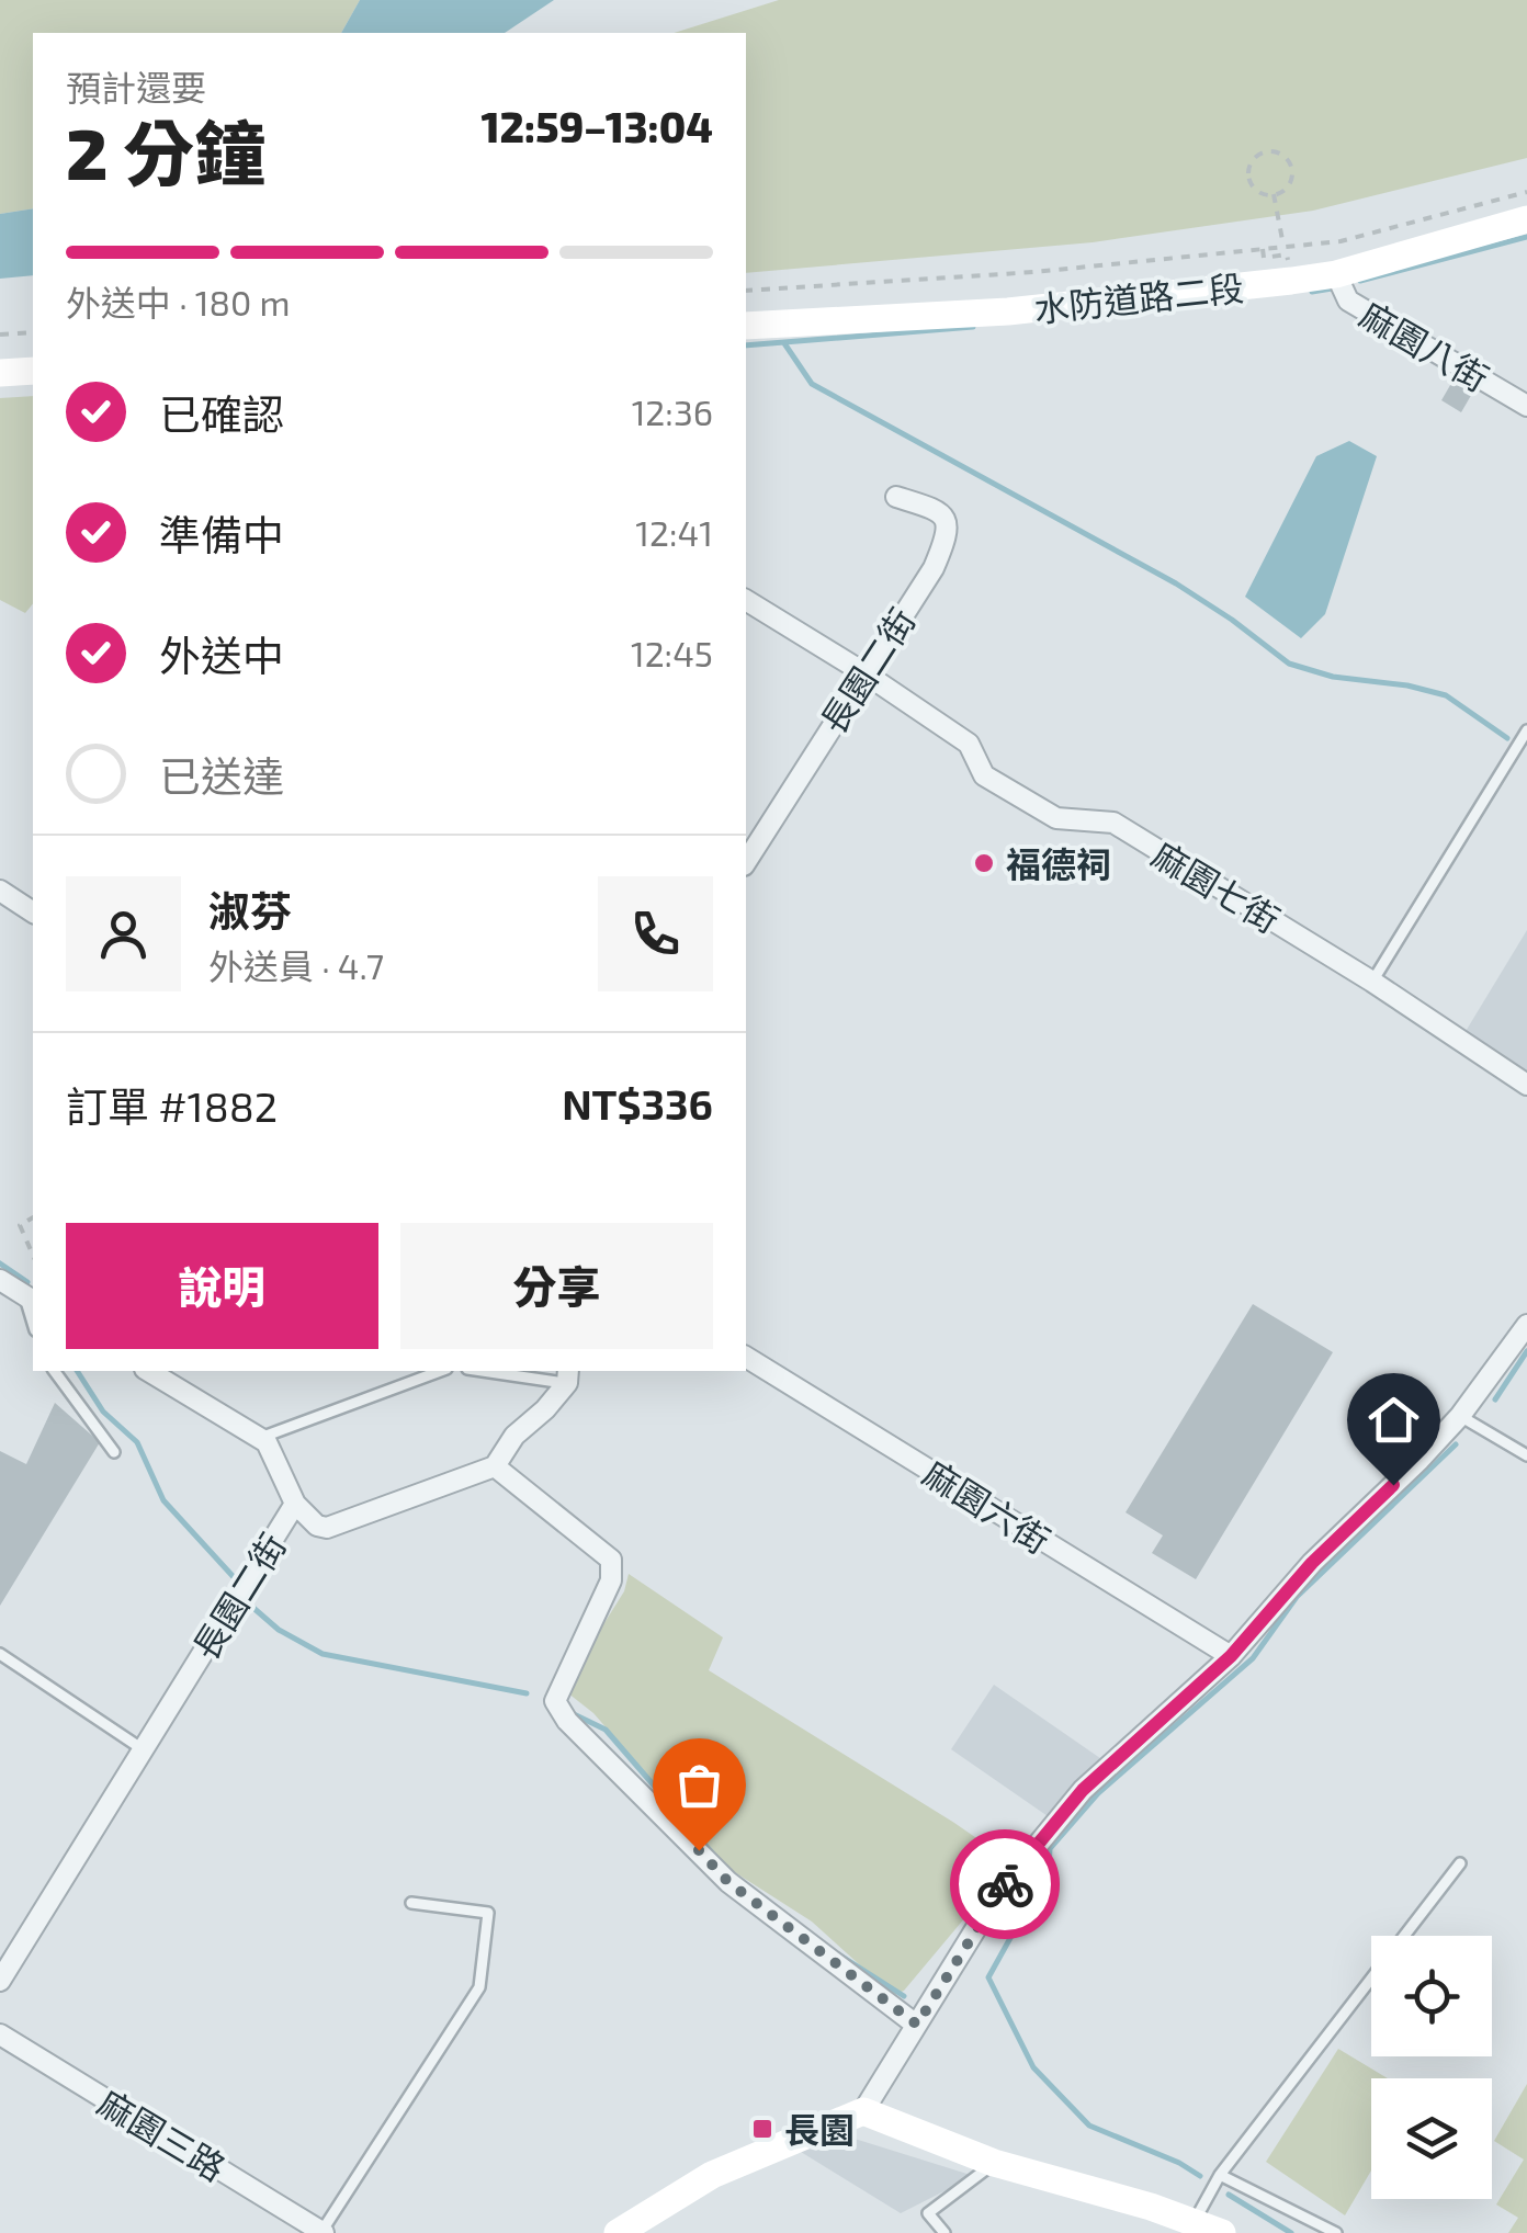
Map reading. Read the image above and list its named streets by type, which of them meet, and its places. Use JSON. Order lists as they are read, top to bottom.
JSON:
{
  "streets": {
    "street": [
      "水防道路二段",
      "麻園八街",
      "長園二街",
      "麻園七街",
      "麻園六街",
      "麻園三路"
    ]
  },
  "crossings": [
    ["水防道路二段", "麻園八街"],
    ["長園二街", "麻園七街"]
  ],
  "places": {
    "other": ["福德祠"],
    "transit": ["長園"]
  },
  "page": {
    "heading": ["2 分鐘", "預計還要", "12:59–13:04"],
    "panel": [
      "淑芬",
      "外送員 · 4.7",
      "訂單 #1882",
      "NT$336"
    ],
    "bar": "外送中 · 180 m",
    "list": [
      ["已確認", "12:36"],
      ["準備中", "12:41"],
      ["外送中", "12:45"],
      "已送達"
    ],
    "buttons": ["說明", "分享"]
  }
}
